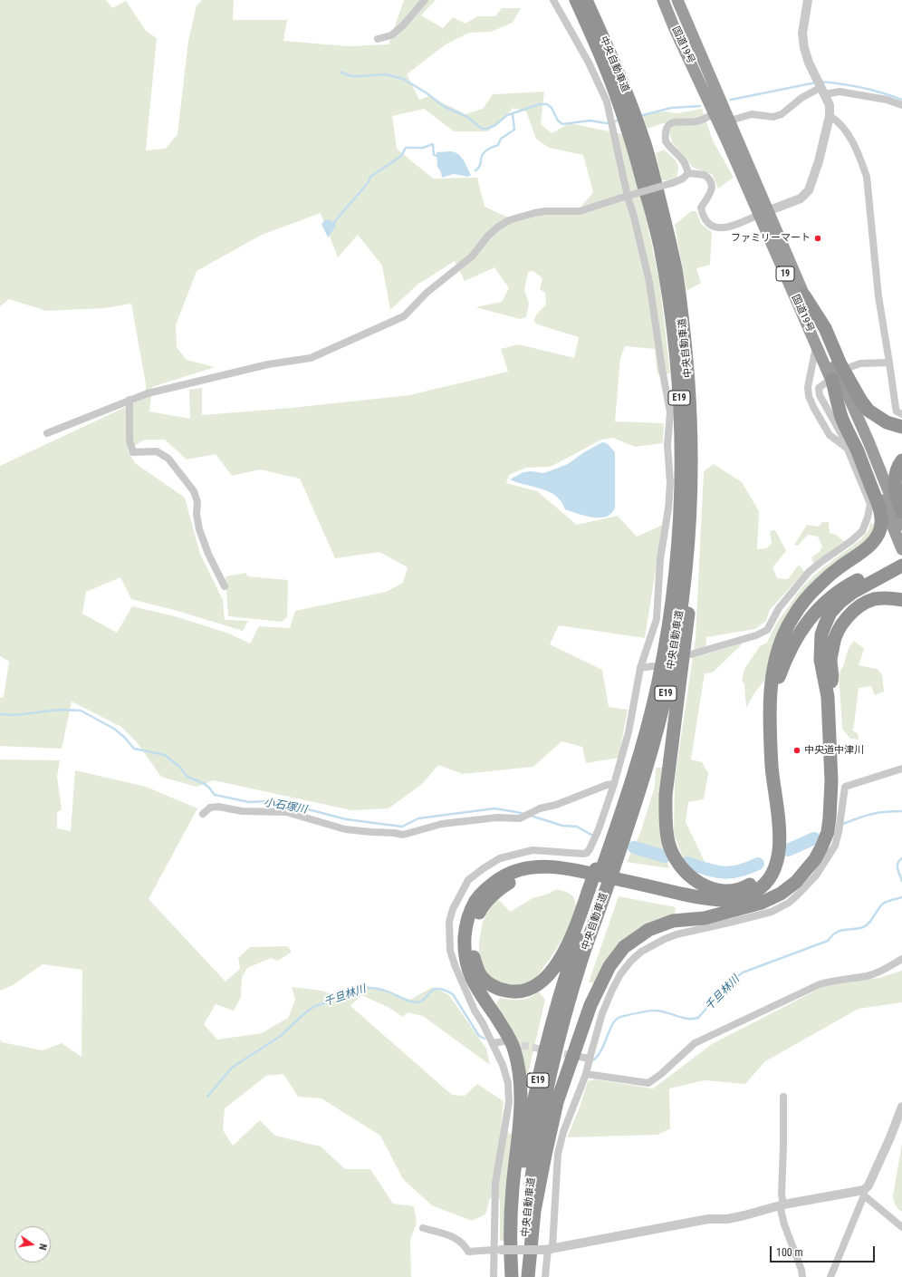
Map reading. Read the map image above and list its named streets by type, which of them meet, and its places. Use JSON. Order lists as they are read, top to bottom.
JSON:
{
  "streets": {
    "highway": [
      "国道19号",
      "中央自動車道",
      "19",
      "E19"
    ]
  },
  "water": ["小石塚川", "千旦林川"],
  "places": ["ファミリーマート", "中央道中津川"],
  "scale_bar": "100 m",
  "north": "right"
}
